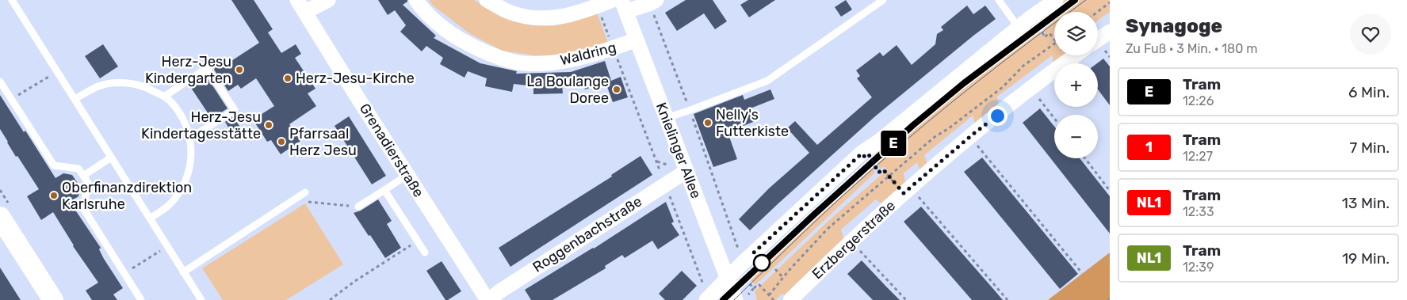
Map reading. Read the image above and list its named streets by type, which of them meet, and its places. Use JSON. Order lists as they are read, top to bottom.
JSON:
{
  "streets": {
    "street": [
      "Waldring",
      "Grenadierstraße",
      "Knielinger Allee",
      "Roggenbachstraße",
      "Erzbergerstraße"
    ]
  },
  "crossings": [
    ["Waldring", "Knielinger Allee"],
    ["Grenadierstraße", "Roggenbachstraße"],
    ["Knielinger Allee", "Roggenbachstraße"]
  ],
  "places": [
    "Herz-Jesu Kindergarten",
    "Herz-Jesu-Kirche",
    "La Boulange Doree",
    "Nelly's Futterkiste",
    "Herz-Jesu Kindertagesstätte",
    "Pfarrsaal Herz Jesu",
    "Oberfinanzdirektion Karlsruhe"
  ],
  "lines": ["tram line E"],
  "page": {
    "on_map": "E",
    "heading": ["Synagoge", "Zu Fuß · 3 Min. · 180 m"],
    "map_buttons": ["+", "−"],
    "list": [
      {
        "mark": "E",
        "name": "Tram",
        "note": "12:26",
        "value": "6 Min."
      },
      {
        "mark": "1",
        "name": "Tram",
        "note": "12:27",
        "value": "7 Min."
      },
      {
        "mark": "NL1",
        "name": "Tram",
        "note": "12:33",
        "value": "13 Min."
      },
      {
        "mark": "NL1",
        "name": "Tram",
        "note": "12:39",
        "value": "19 Min."
      }
    ]
  }
}
